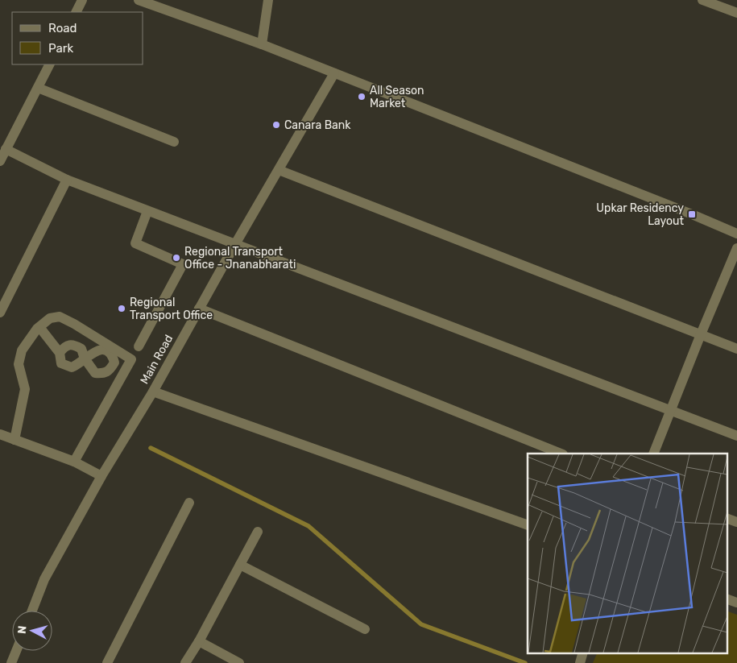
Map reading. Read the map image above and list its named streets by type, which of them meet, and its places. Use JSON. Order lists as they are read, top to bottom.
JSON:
{
  "streets": {
    "street": ["Main Road"]
  },
  "places": {
    "other": [
      "All Season Market",
      "Canara Bank",
      "Regional Transport Office - Jnanabharati",
      "Regional Transport Office"
    ],
    "transit": ["Upkar Residency Layout"]
  },
  "legend": ["Road", "Park"],
  "north": "left"
}
